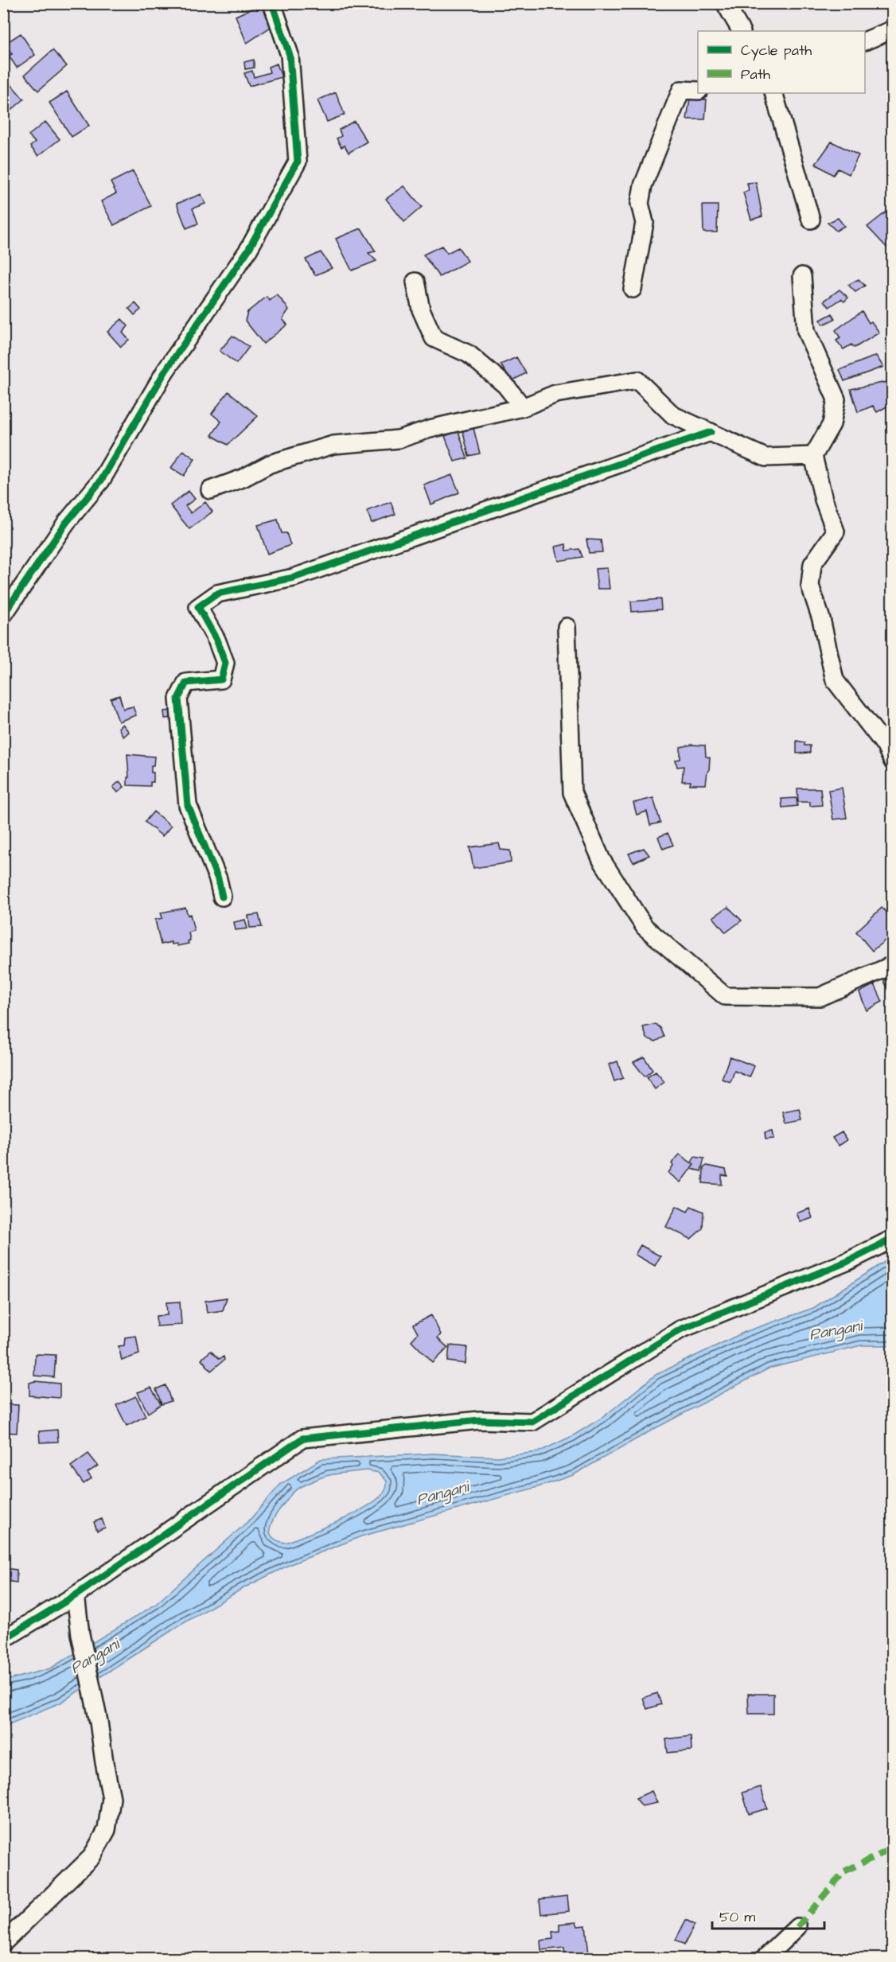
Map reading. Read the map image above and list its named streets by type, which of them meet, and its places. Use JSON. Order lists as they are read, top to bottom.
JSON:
{
  "water": ["Pangani"],
  "legend": ["Cycle path", "Path"],
  "scale_bar": "50 m"
}
